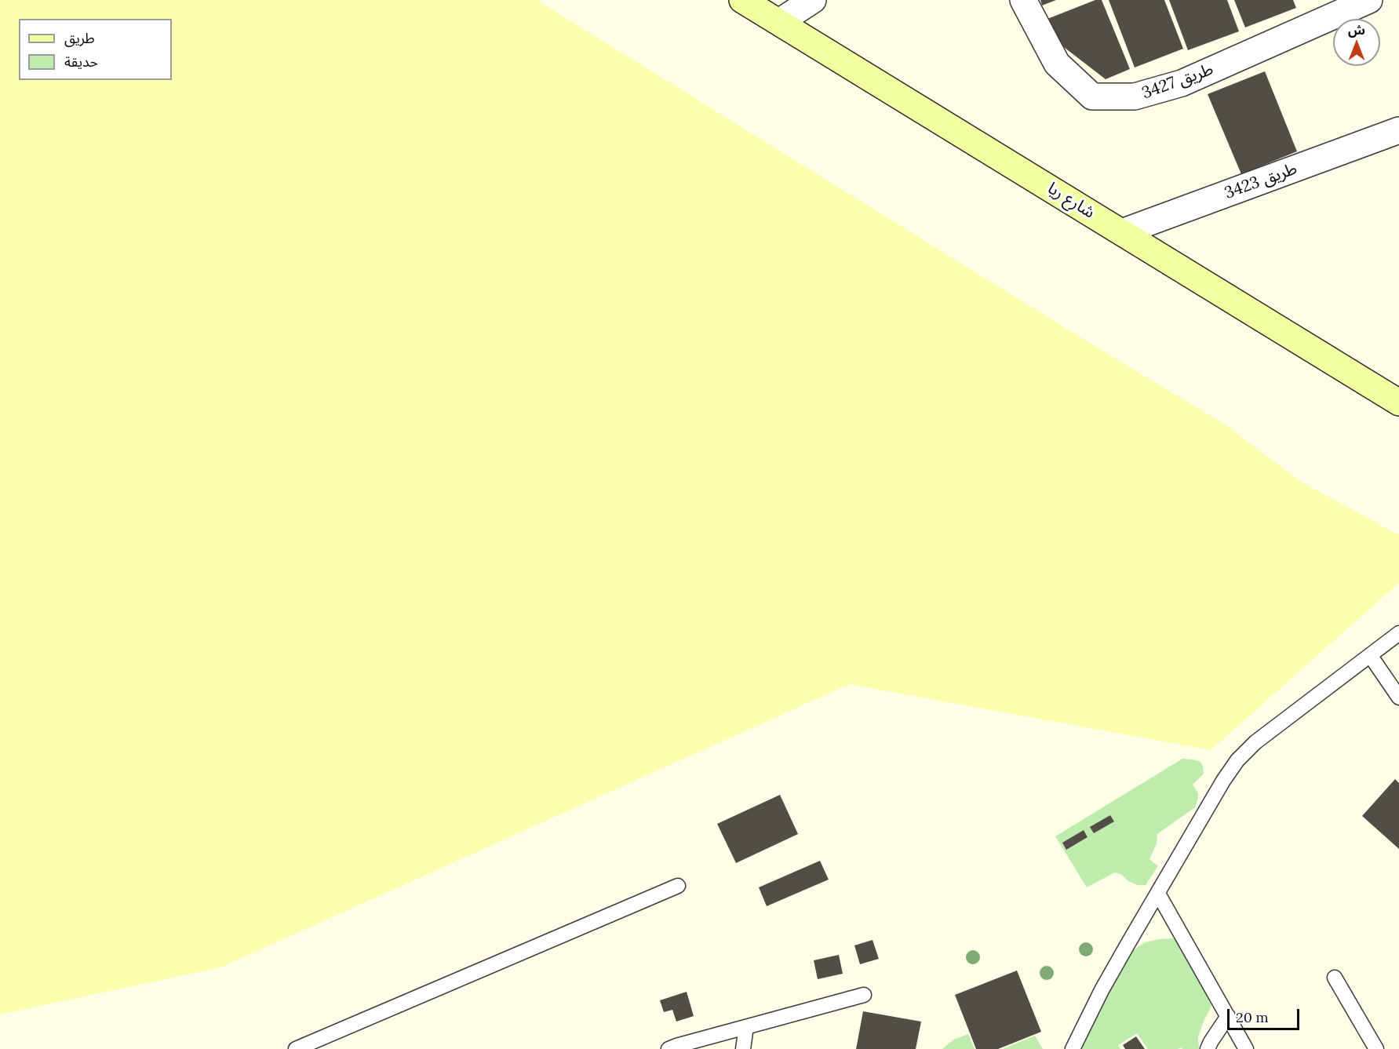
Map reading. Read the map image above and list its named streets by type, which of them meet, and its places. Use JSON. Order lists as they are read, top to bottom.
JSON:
{
  "streets": {
    "main road": ["شارع ريا"],
    "street": ["طريق 3427", "طريق 3423"]
  },
  "crossings": [
    ["طريق 3423", "شارع ريا"]
  ],
  "legend": ["طريق", "حديقة"],
  "scale_bar": "20 m",
  "north": "top"
}
